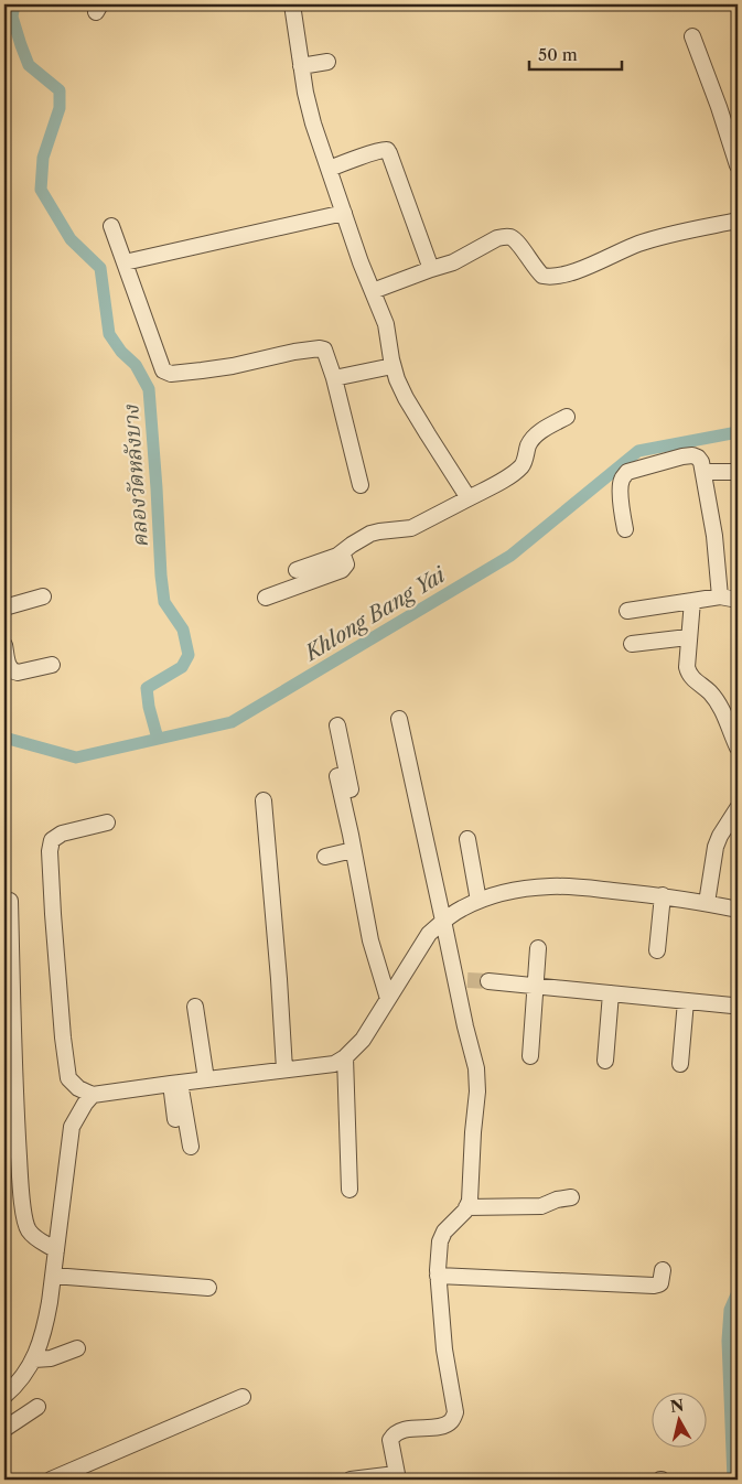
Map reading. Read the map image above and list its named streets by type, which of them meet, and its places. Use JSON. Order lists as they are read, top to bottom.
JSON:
{
  "water": ["คลองวัดหลังบาง", "Khlong Bang Yai"],
  "scale_bar": "50 m",
  "north": "top"
}
